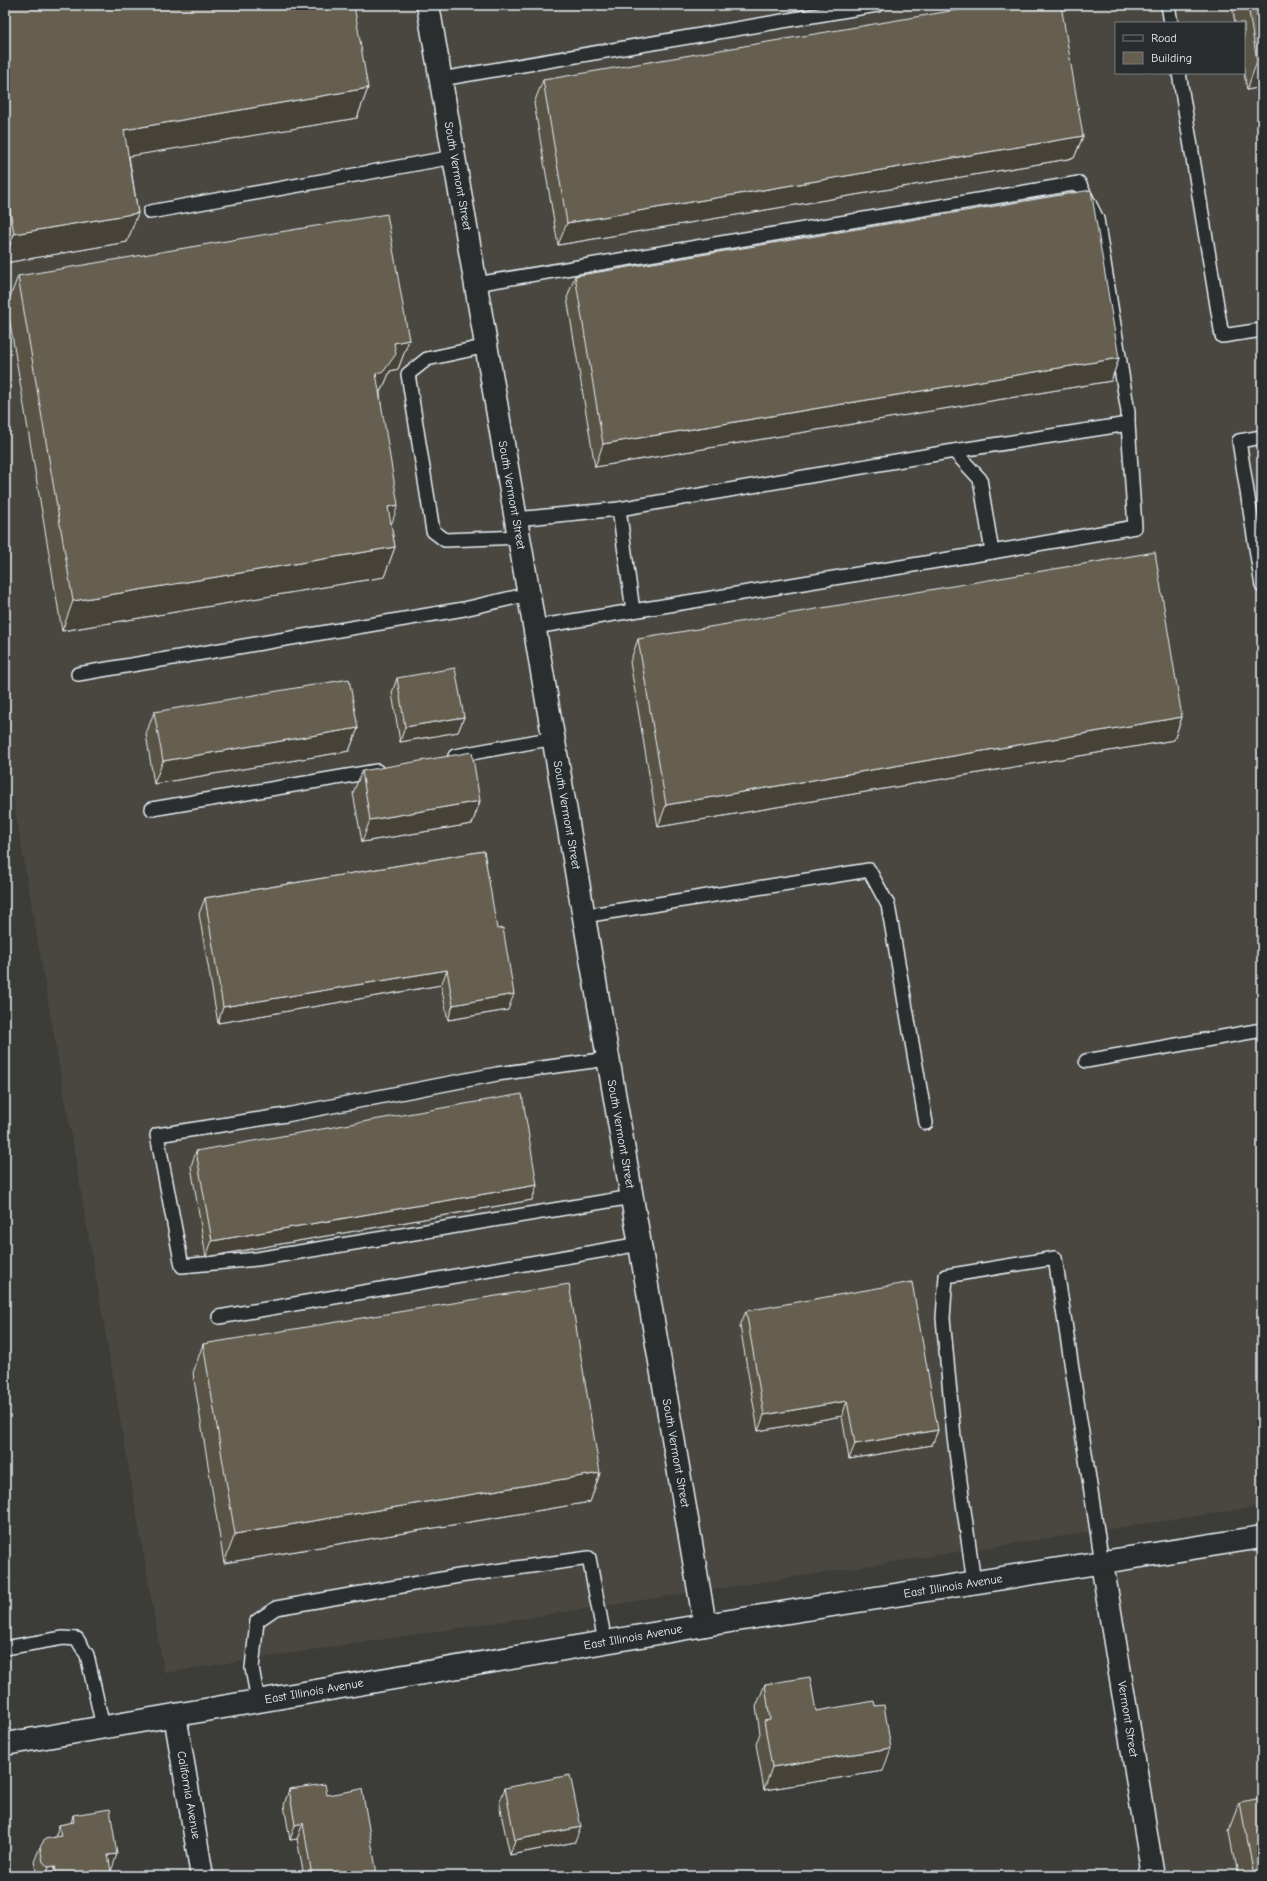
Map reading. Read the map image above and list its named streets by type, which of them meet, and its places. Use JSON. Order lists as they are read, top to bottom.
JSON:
{
  "streets": {
    "street": [
      "South Vermont Street",
      "East Illinois Avenue",
      "Vermont Street",
      "California Avenue"
    ]
  },
  "crossings": [
    ["South Vermont Street", "East Illinois Avenue"],
    ["East Illinois Avenue", "Vermont Street"],
    ["East Illinois Avenue", "California Avenue"]
  ],
  "legend": ["Road", "Building"]
}
